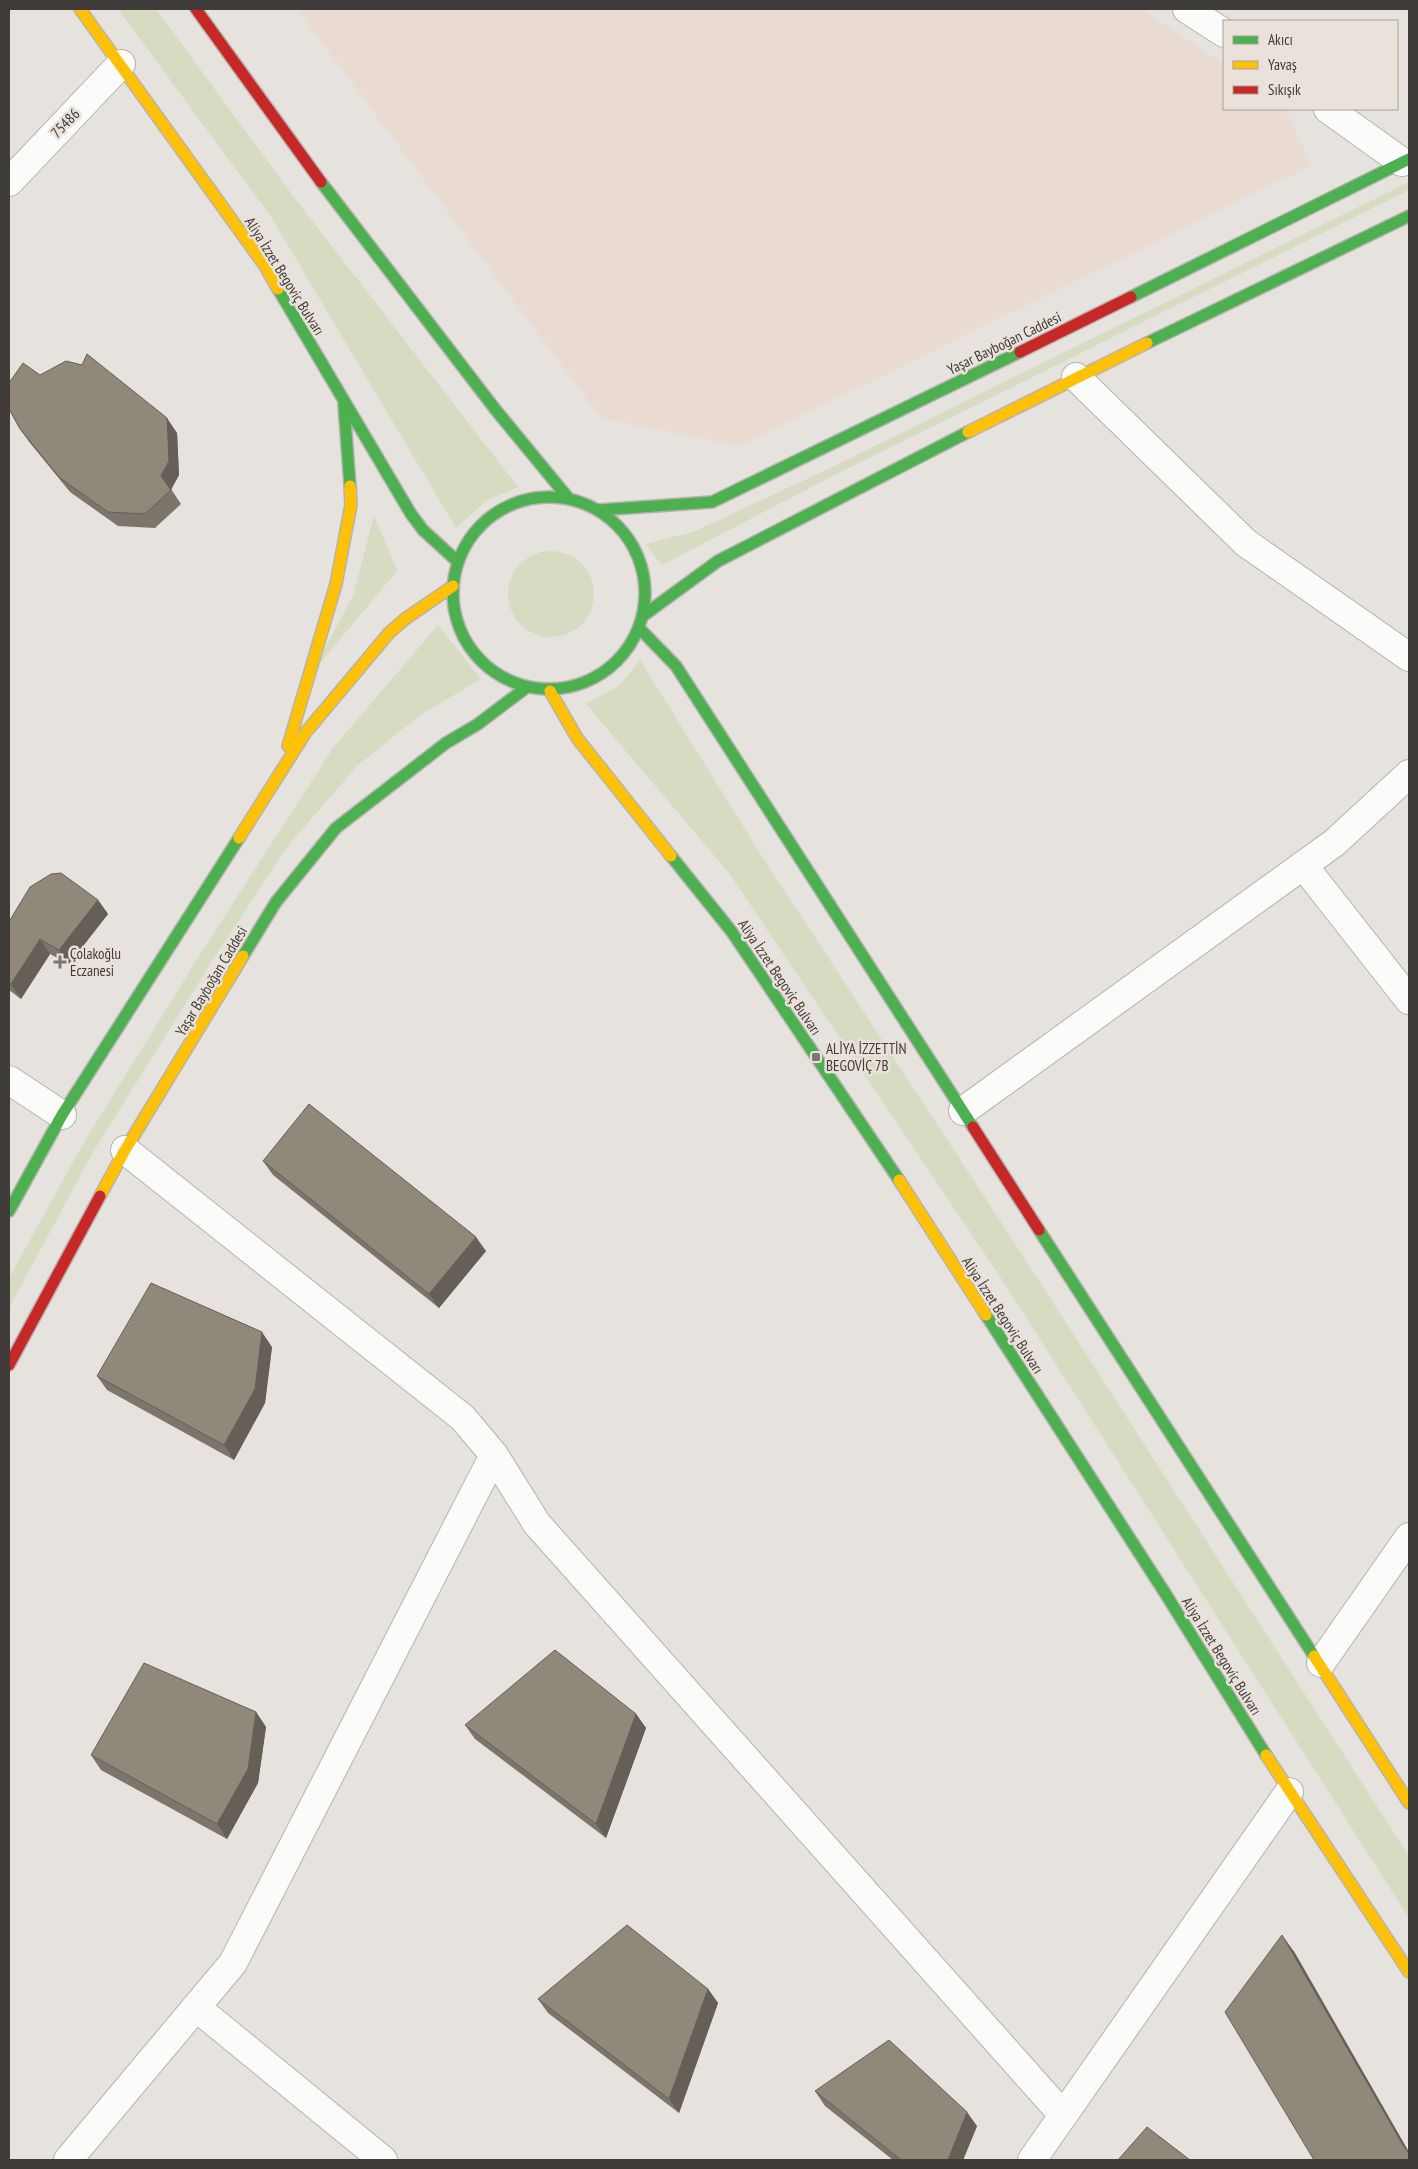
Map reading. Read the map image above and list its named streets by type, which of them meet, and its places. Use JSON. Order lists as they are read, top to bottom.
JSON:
{
  "streets": {
    "main road": ["Aliya İzzet Begoviç Bulvarı", "Yaşar Bayboğan Caddesi"],
    "street": ["75486"]
  },
  "crossings": [
    ["75486", "Aliya İzzet Begoviç Bulvarı"]
  ],
  "places": {
    "health": ["Çolakoğlu Eczanesi"],
    "transit": ["ALİYA İZZETTİN BEGOVİÇ 7B"]
  },
  "legend": ["Akıcı", "Yavaş", "Sıkışık"]
}
